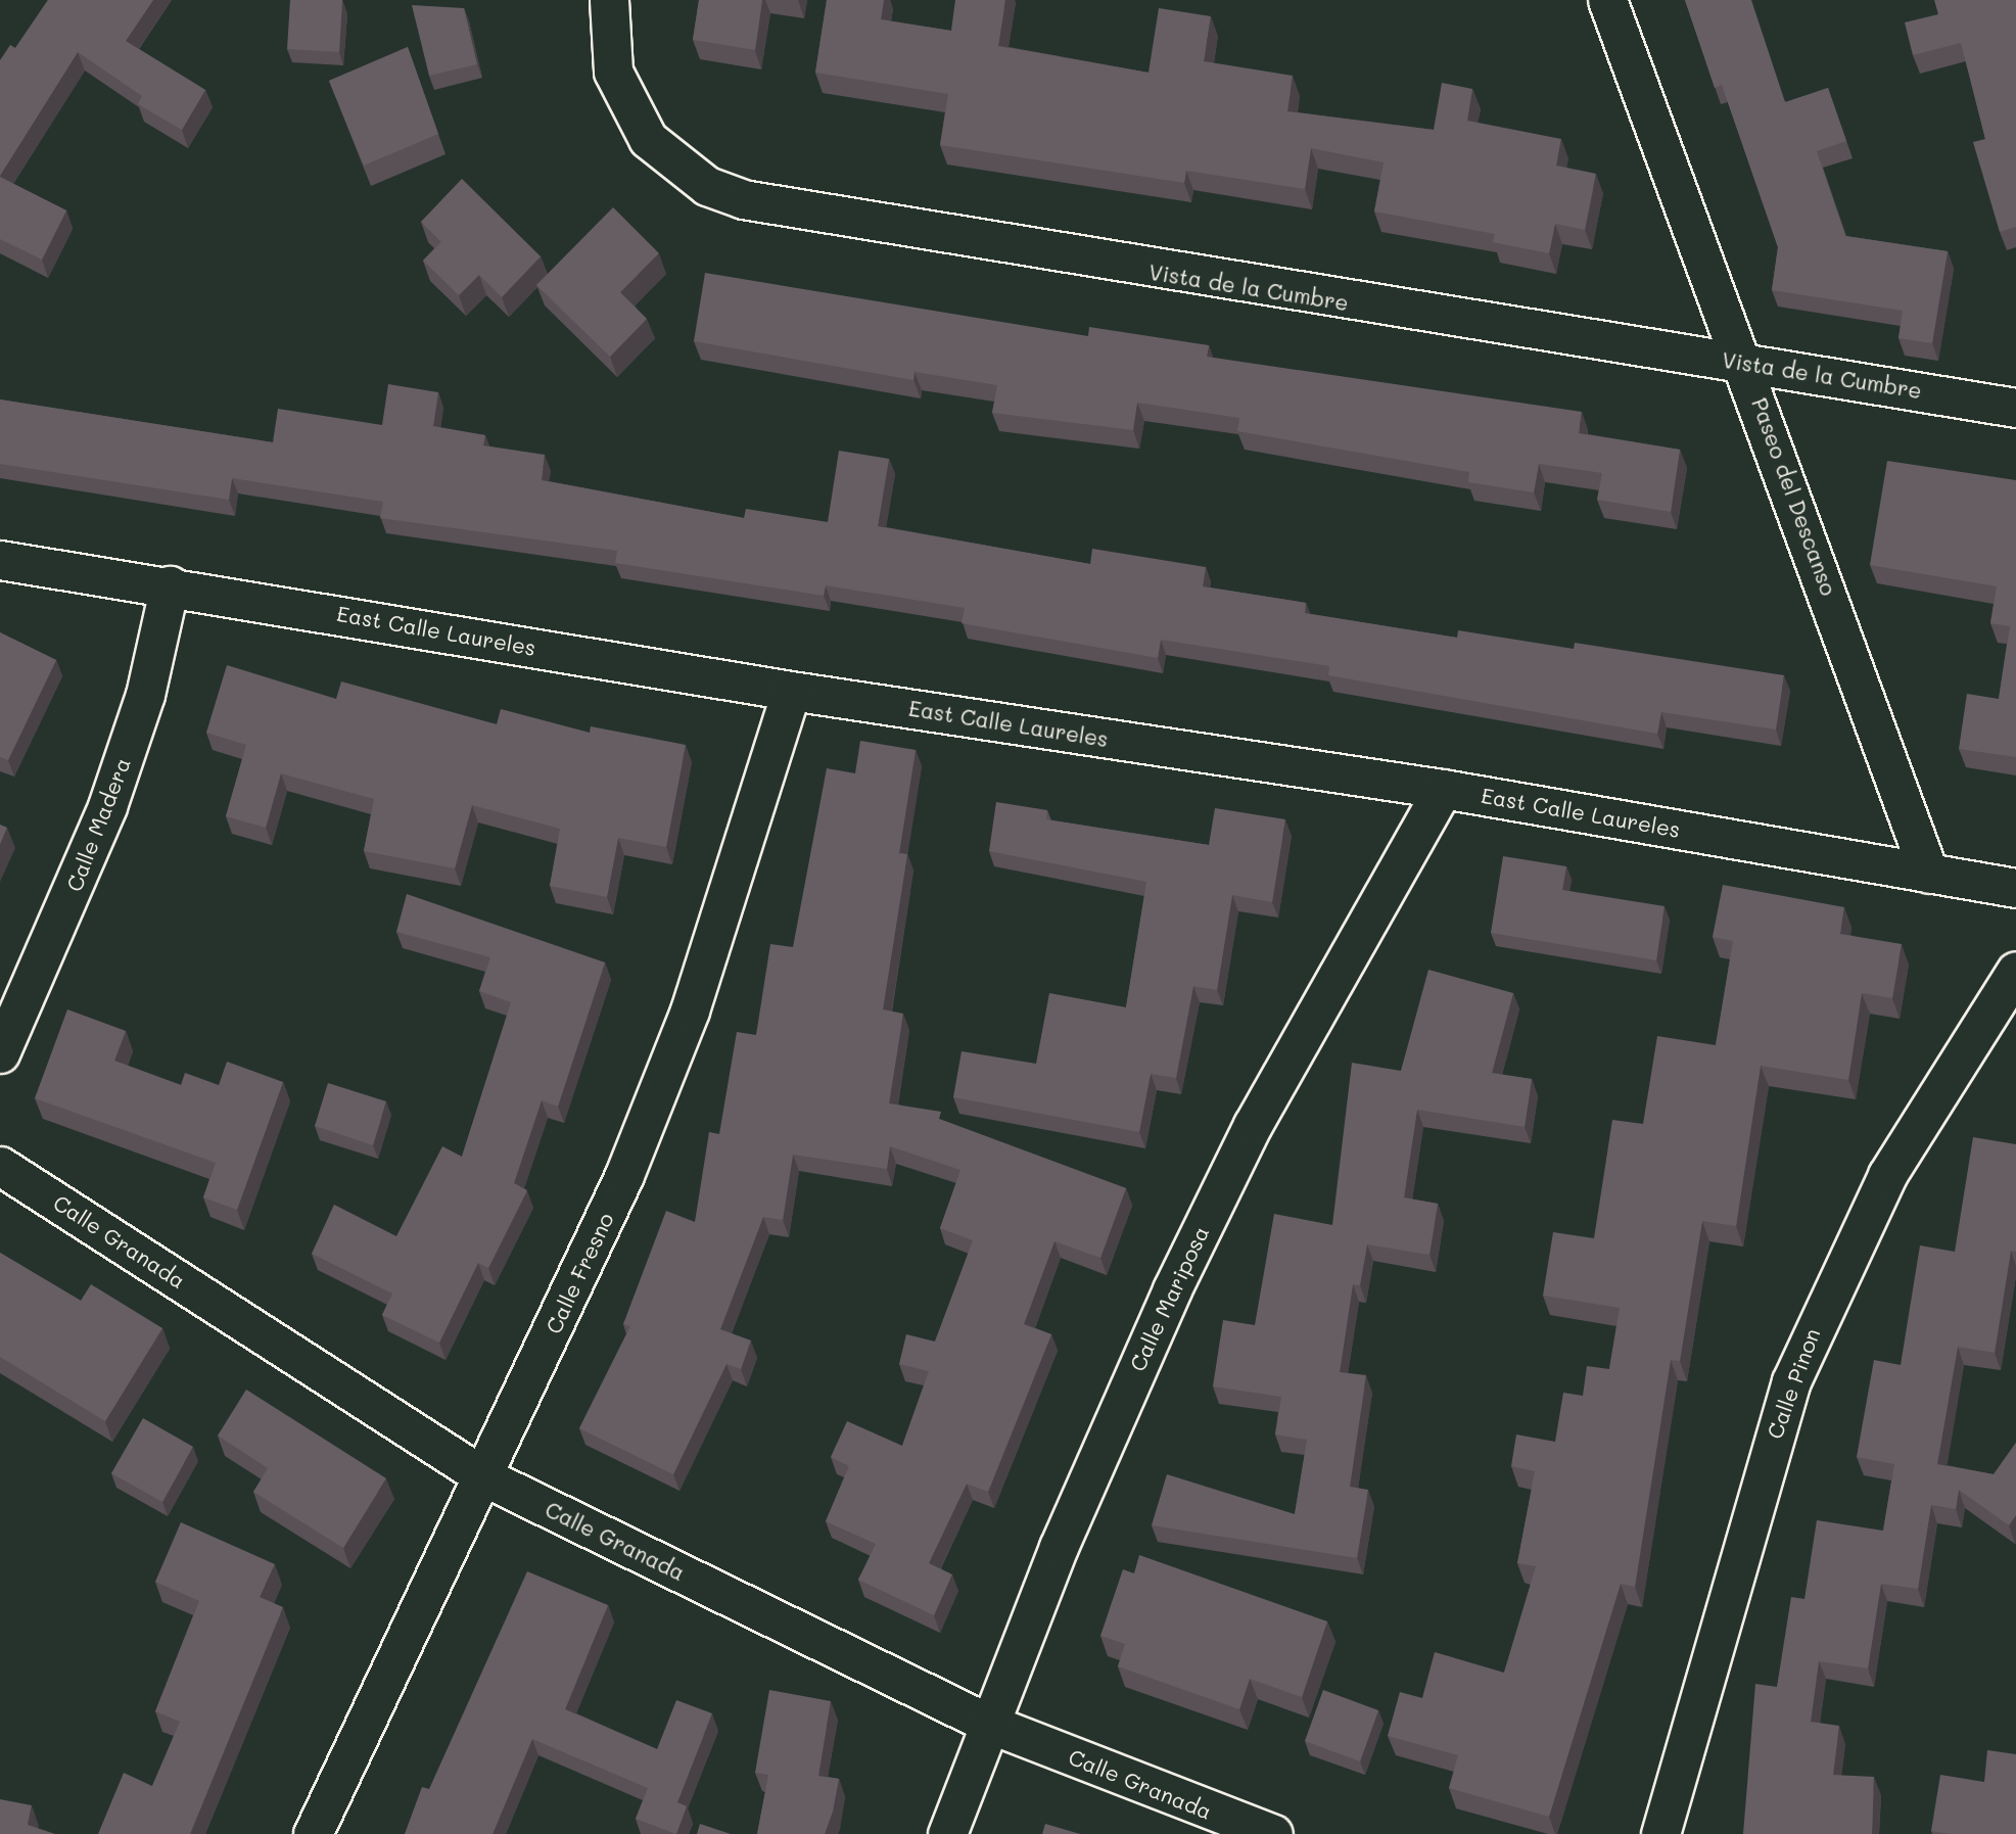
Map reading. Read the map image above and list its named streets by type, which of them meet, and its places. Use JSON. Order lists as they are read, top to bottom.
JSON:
{
  "streets": {
    "street": [
      "Vista de la Cumbre",
      "Paseo del Descanso",
      "East Calle Laureles",
      "Calle Madera",
      "Calle Granada",
      "Calle Fresno",
      "Calle Mariposa",
      "Calle Pinon"
    ]
  },
  "crossings": [
    ["Vista de la Cumbre", "Paseo del Descanso"],
    ["Paseo del Descanso", "East Calle Laureles"],
    ["East Calle Laureles", "Calle Madera"],
    ["East Calle Laureles", "Calle Fresno"],
    ["East Calle Laureles", "Calle Mariposa"],
    ["Calle Granada", "Calle Fresno"],
    ["Calle Granada", "Calle Mariposa"]
  ]
}
